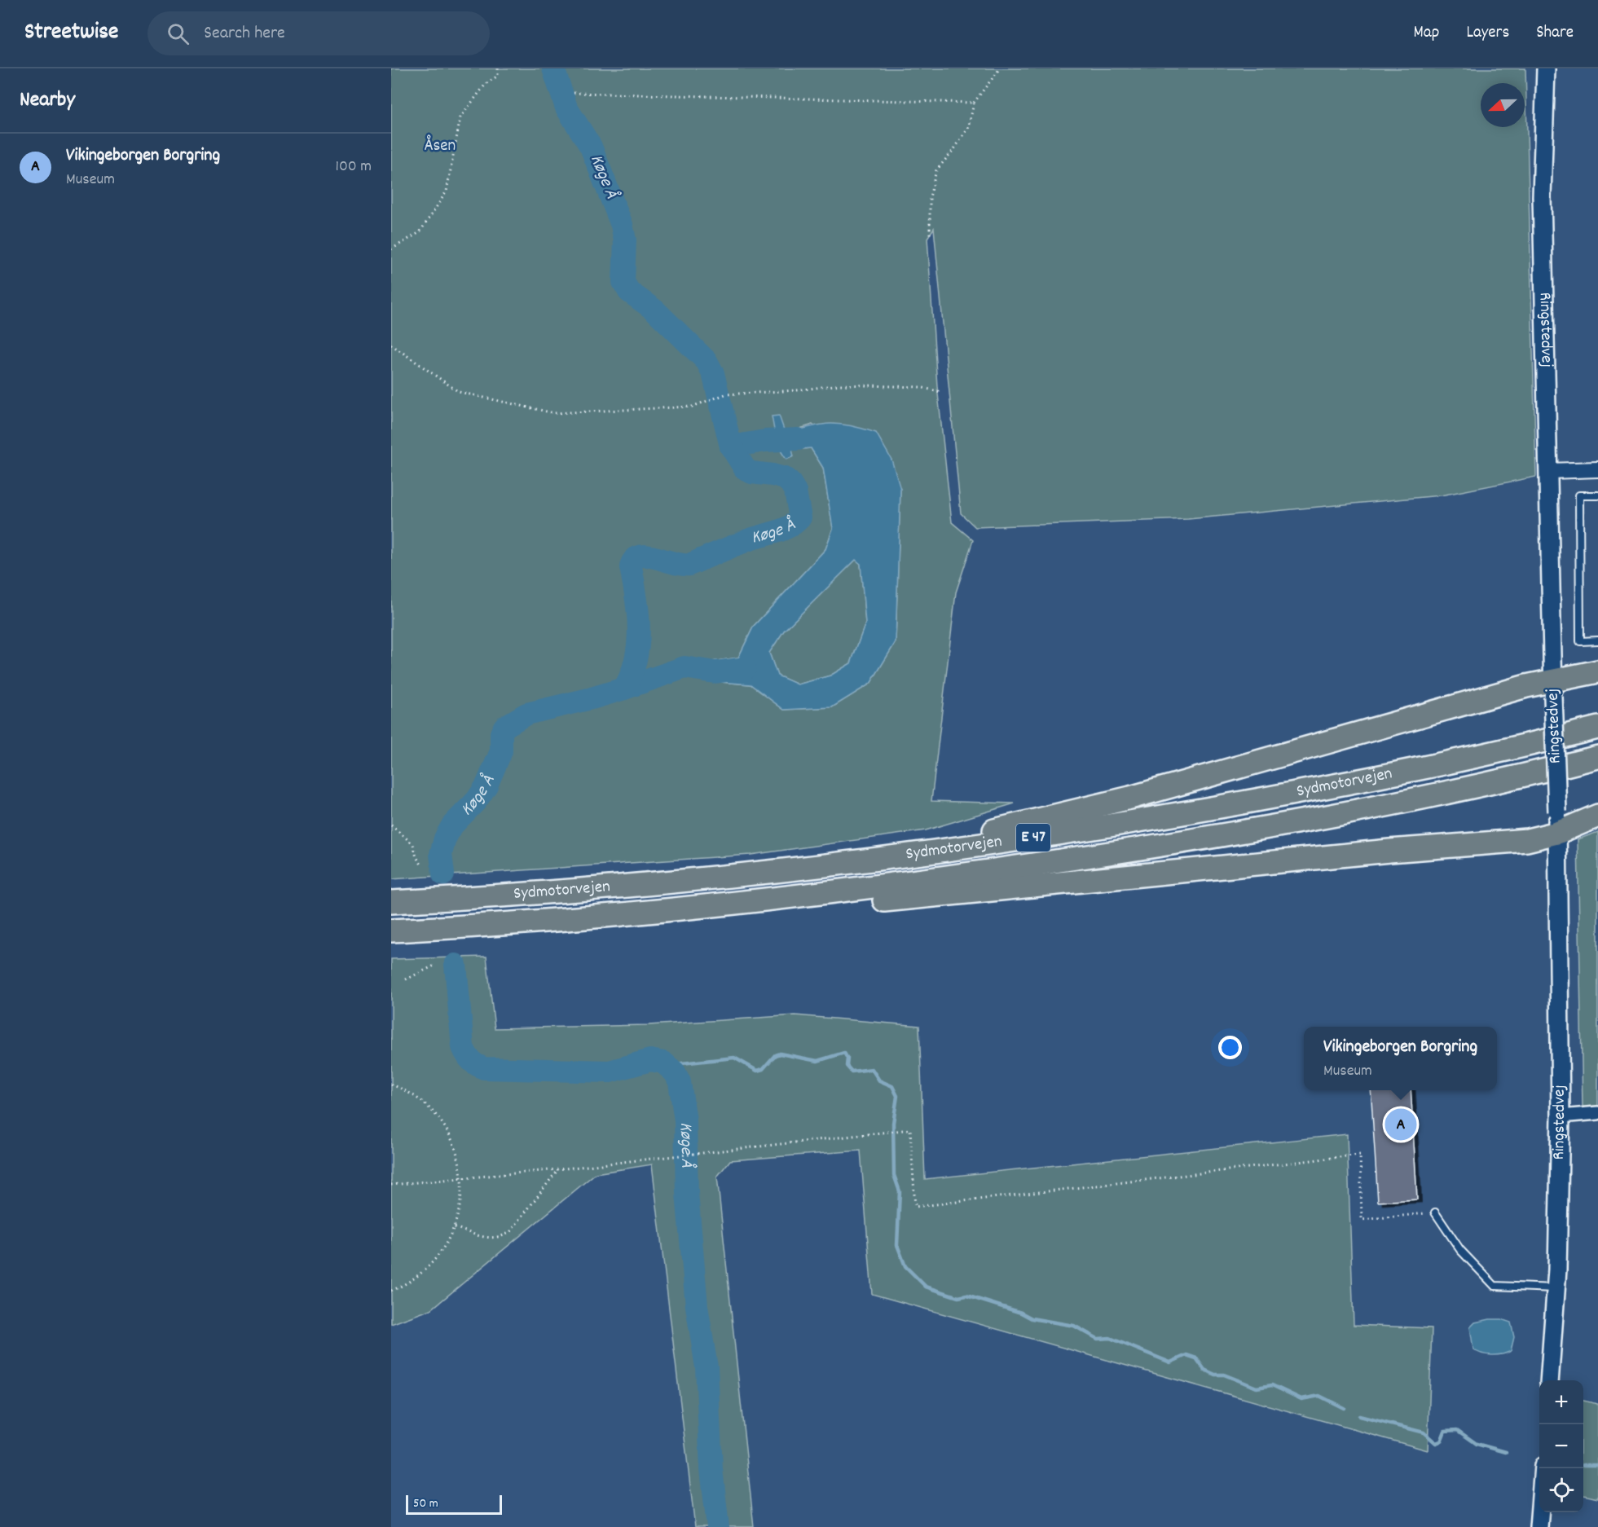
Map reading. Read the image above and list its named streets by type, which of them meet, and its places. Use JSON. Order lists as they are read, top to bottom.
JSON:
{
  "streets": {
    "highway": ["Sydmotorvejen", "E 47"],
    "main road": ["Ringstedvej"]
  },
  "water": ["Køge Å"],
  "parks": ["Åsen"],
  "scale_bar": "50 m",
  "north": "left",
  "page": {
    "header": "Streetwise",
    "search": "Search here",
    "nav": ["Map", "Layers", "Share"],
    "heading": "Nearby",
    "list": [
      {
        "mark": "A",
        "name": "Vikingeborgen Borgring",
        "note": "Museum",
        "value": "100 m"
      }
    ],
    "popup": ["Vikingeborgen Borgring", "Museum"],
    "pins": "A",
    "map_buttons": ["+", "−"],
    "scale": "50 m"
  }
}
